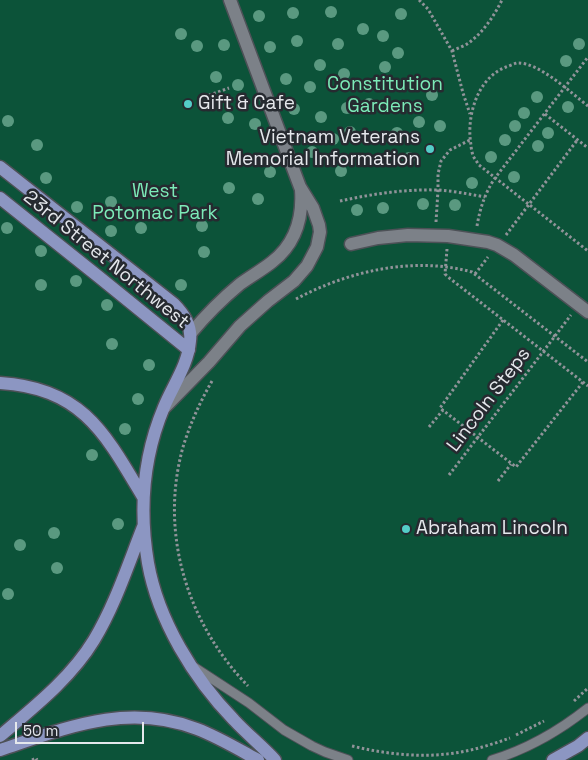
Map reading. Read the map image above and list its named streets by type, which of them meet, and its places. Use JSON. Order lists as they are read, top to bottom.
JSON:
{
  "streets": {
    "main road": ["23rd Street Northwest"],
    "path": ["Lincoln Steps"]
  },
  "parks": ["Constitution Gardens", "West Potomac Park"],
  "places": ["Gift & Cafe", "Vietnam Veterans Memorial Information", "Abraham Lincoln"],
  "scale_bar": "50 m"
}
